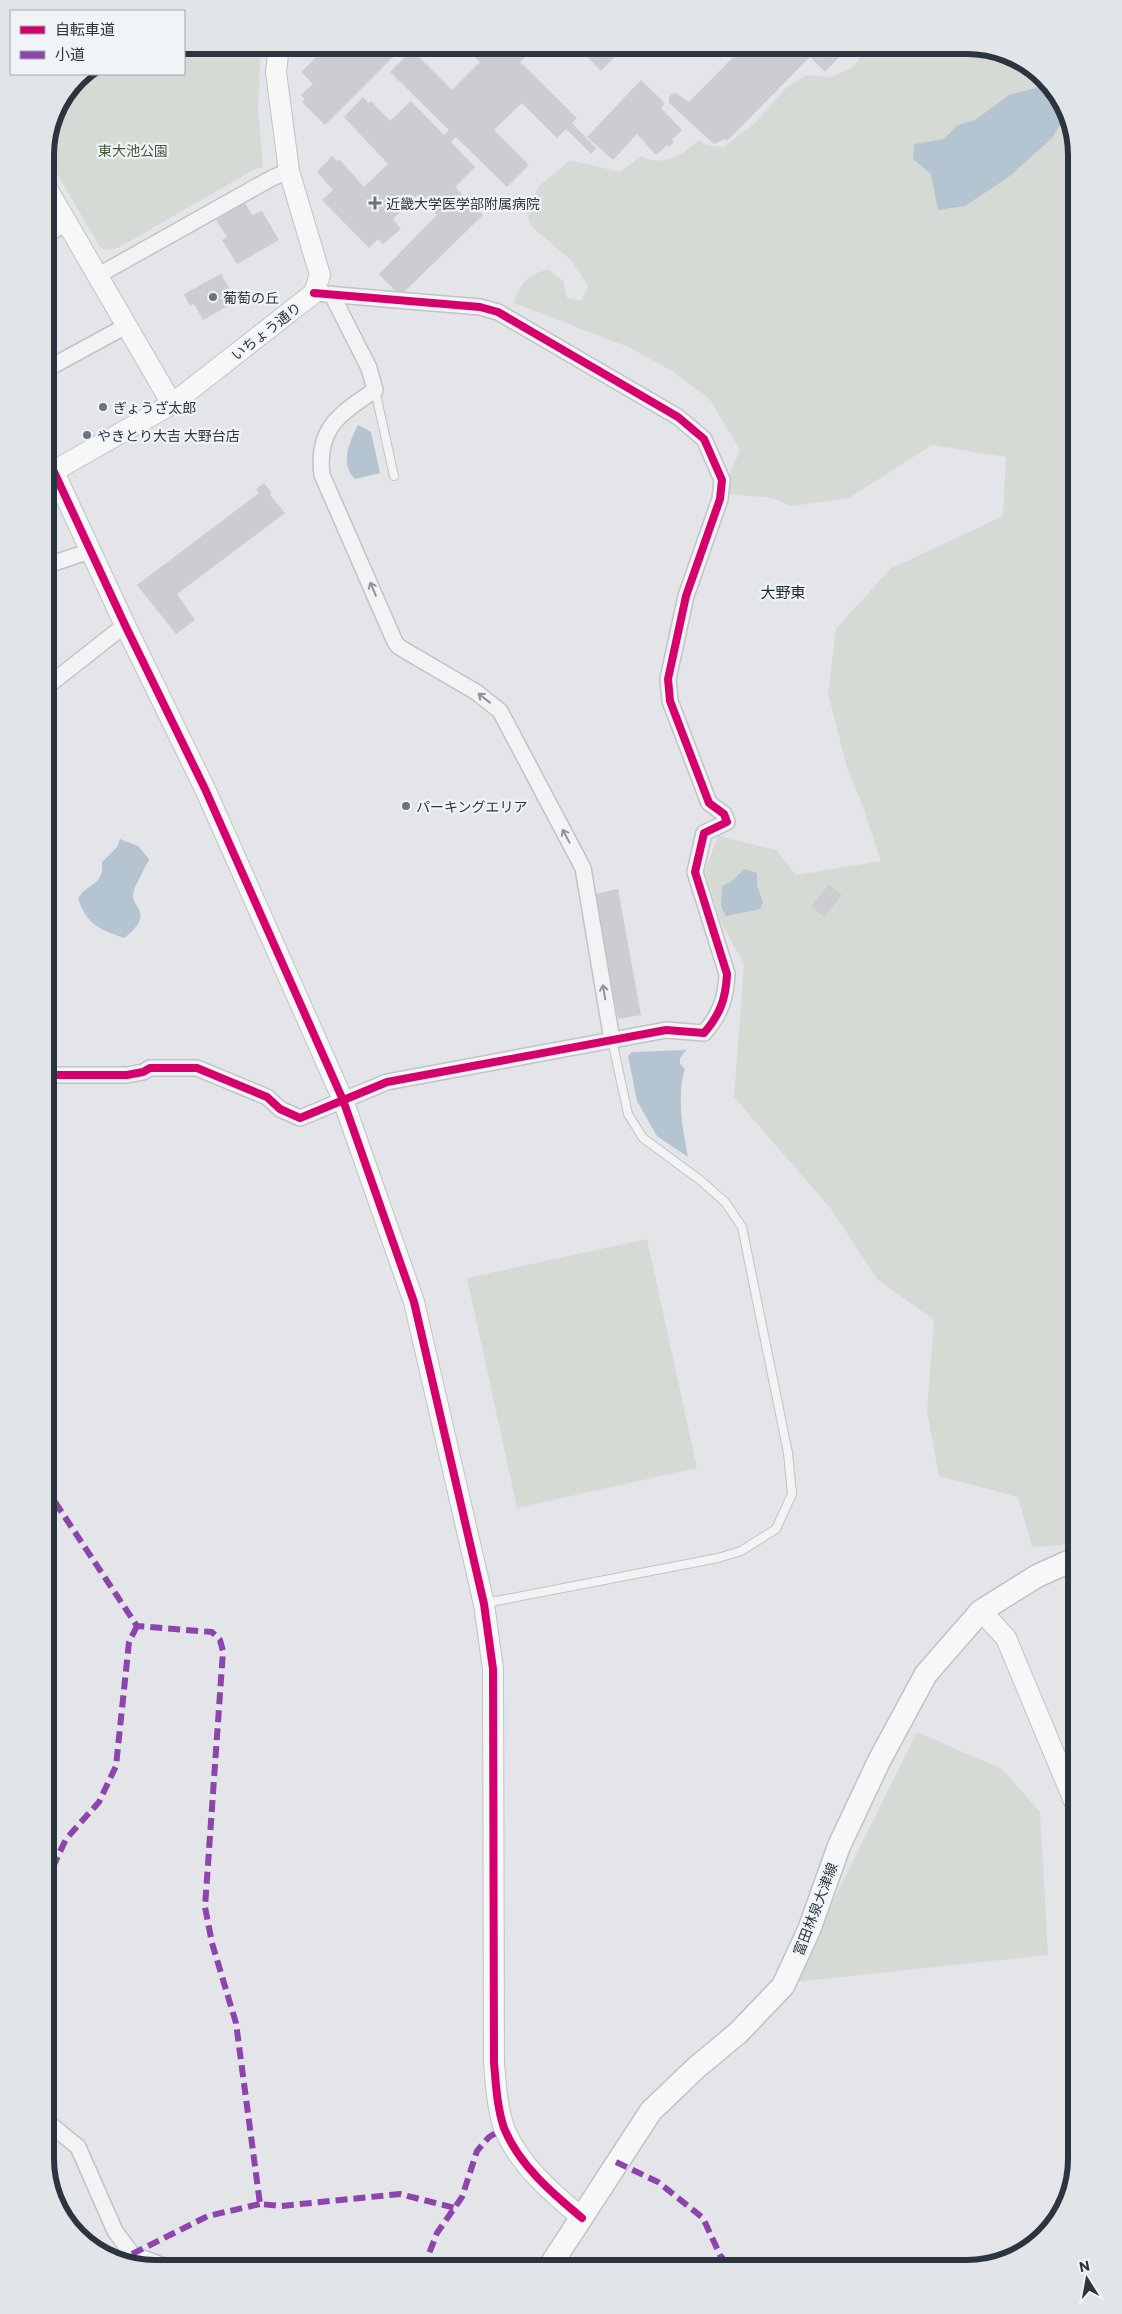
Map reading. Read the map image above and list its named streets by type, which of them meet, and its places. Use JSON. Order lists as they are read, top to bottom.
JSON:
{
  "streets": {
    "main road": ["富田林泉大津線"],
    "street": ["いちょう通り"]
  },
  "districts": ["大野東"],
  "parks": ["東大池公園"],
  "places": {
    "health": ["近畿大学医学部附属病院"],
    "other": [
      "葡萄の丘",
      "ぎょうざ太郎",
      "やきとり大吉 大野台店",
      "パーキングエリア"
    ]
  },
  "legend": ["自転車道", "小道"],
  "north": "top"
}
